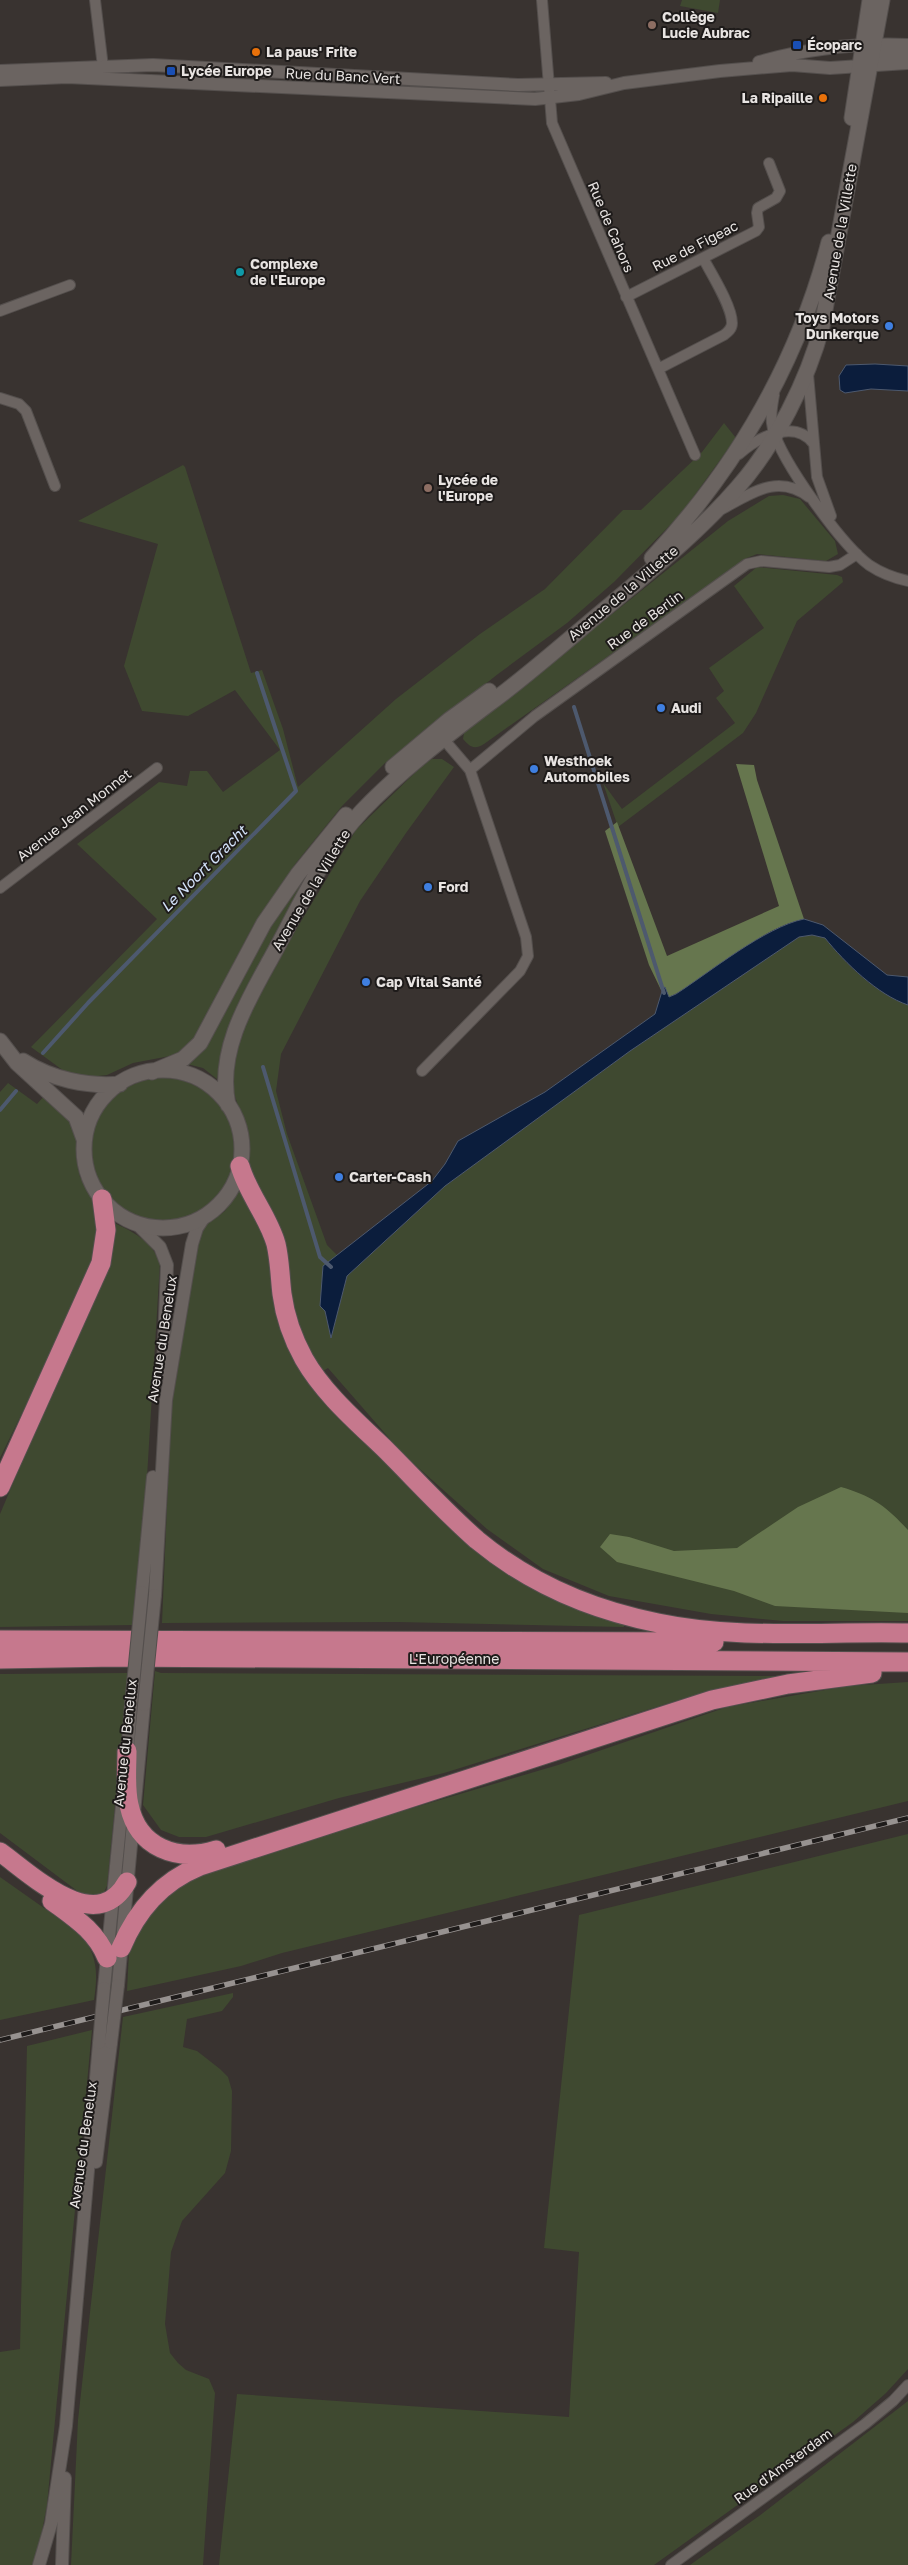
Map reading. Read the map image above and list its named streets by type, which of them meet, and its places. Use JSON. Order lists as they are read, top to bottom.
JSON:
{
  "streets": {
    "highway": ["L'Européenne"],
    "main road": ["Avenue de la Villette"],
    "street": [
      "Rue du Banc Vert",
      "Rue de Cahors",
      "Rue de Figeac",
      "Rue de Berlin",
      "Avenue Jean Monnet",
      "Avenue du Benelux",
      "Rue d'Amsterdam"
    ]
  },
  "crossings": [
    ["Rue du Banc Vert", "Rue de Cahors"],
    ["Rue du Banc Vert", "Avenue de la Villette"],
    ["Rue de Cahors", "Rue de Figeac"],
    ["Avenue de la Villette", "Avenue du Benelux"]
  ],
  "water": ["Le Noort Gracht"],
  "places": {
    "other": [
      "Collège Lucie Aubrac",
      "La paus' Frite",
      "La Ripaille",
      "Complexe de l'Europe",
      "Toys Motors Dunkerque",
      "Lycée de l'Europe",
      "Audi",
      "Westhoek Automobiles",
      "Ford",
      "Cap Vital Santé",
      "Carter-Cash"
    ],
    "transit": ["Écoparc", "Lycée Europe"]
  }
}
